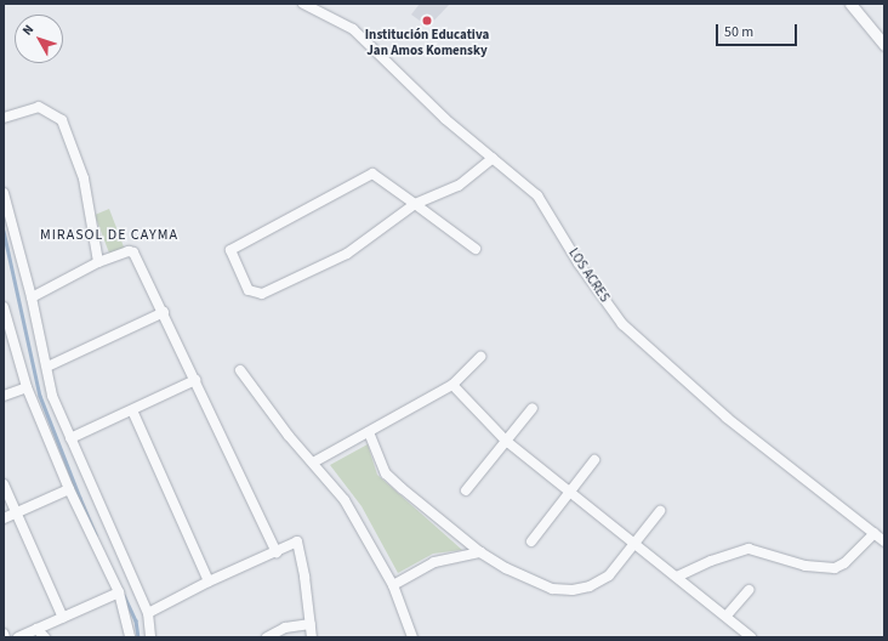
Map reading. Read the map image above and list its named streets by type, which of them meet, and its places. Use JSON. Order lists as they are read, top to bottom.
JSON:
{
  "streets": {
    "street": ["LOS ACRES"]
  },
  "districts": ["MIRASOL DE CAYMA"],
  "places": ["Institución Educativa Jan Amos Komensky"],
  "scale_bar": "50 m",
  "north": "top left"
}
